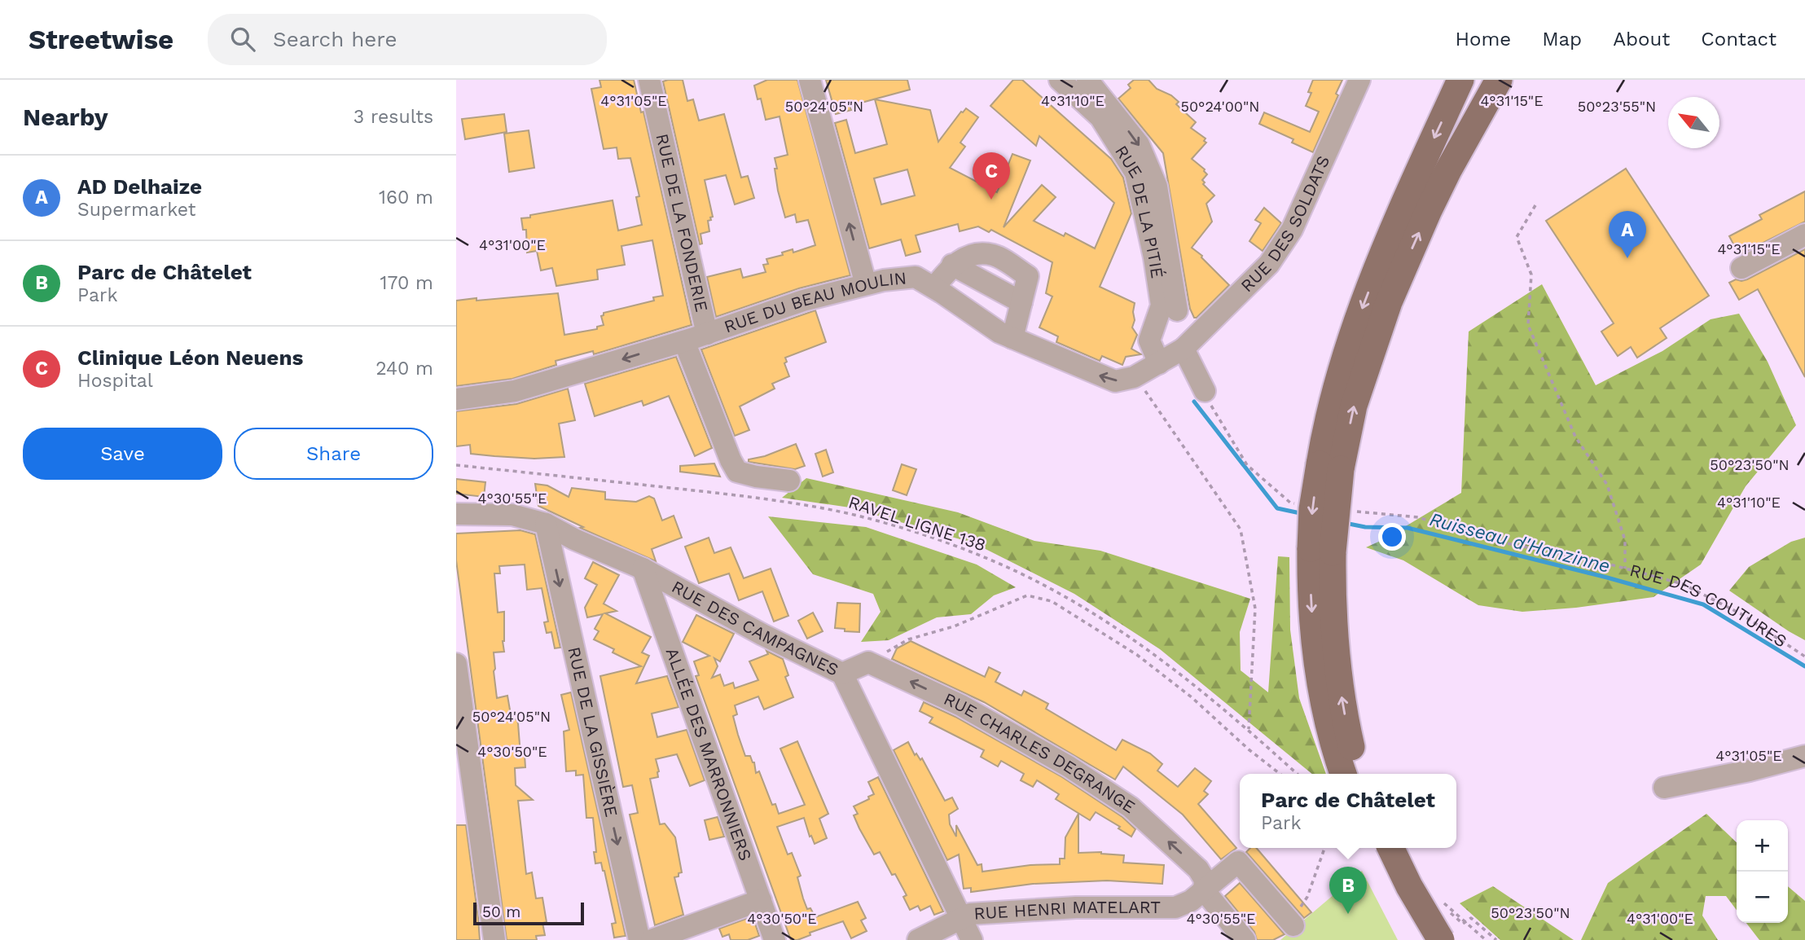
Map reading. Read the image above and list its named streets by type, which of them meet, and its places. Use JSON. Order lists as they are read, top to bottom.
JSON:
{
  "streets": {
    "street": [
      "RUE DE LA PITIÉ",
      "RUE DES SOLDATS",
      "RUE DE LA FONDERIE",
      "RUE DU BEAU MOULIN",
      "RUE DES CAMPAGNES",
      "RUE DE LA GISSIÈRE",
      "ALLÉE DES MARRONNIERS",
      "RUE CHARLES DEGRANGE",
      "RUE HENRI MATELART"
    ],
    "path": ["RAVEL LIGNE 138", "RUE DES COUTURES"]
  },
  "crossings": [
    ["RUE DE LA PITIÉ", "RUE DU BEAU MOULIN"],
    ["RUE DES SOLDATS", "RUE DU BEAU MOULIN"],
    ["RUE DE LA FONDERIE", "RUE DU BEAU MOULIN"],
    ["RUE DES CAMPAGNES", "RUE DE LA GISSIÈRE"],
    ["RUE DES CAMPAGNES", "ALLÉE DES MARRONNIERS"],
    ["RUE DES CAMPAGNES", "RUE HENRI MATELART"],
    ["RUE CHARLES DEGRANGE", "RUE HENRI MATELART"]
  ],
  "one_way": ["RUE DU BEAU MOULIN", "RUE CHARLES DEGRANGE"],
  "water": ["Ruisseau d'Hanzinne"],
  "scale_bar": "50 m",
  "north": "top left",
  "page": {
    "header": "Streetwise",
    "search": "Search here",
    "nav": [
      "Home",
      "Map",
      "About",
      "Contact"
    ],
    "heading": ["Nearby", "3 results"],
    "pins": ["C", "A", "B"],
    "list": [
      {
        "mark": "A",
        "name": "AD Delhaize",
        "note": "Supermarket",
        "value": "160 m"
      },
      {
        "mark": "B",
        "name": "Parc de Châtelet",
        "note": "Park",
        "value": "170 m"
      },
      {
        "mark": "C",
        "name": "Clinique Léon Neuens",
        "note": "Hospital",
        "value": "240 m"
      }
    ],
    "buttons": ["Save", "Share"],
    "popup": ["Parc de Châtelet", "Park"],
    "map_buttons": ["+", "−"],
    "scale": "50 m"
  },
  "coordinates": [
    "4°31'05\"E",
    "4°31'15\"E",
    "4°31'10\"E",
    "50°24'05\"N",
    "50°24'00\"N",
    "50°23'55\"N",
    "4°31'00\"E",
    "50°23'50\"N",
    "4°30'55\"E",
    "4°30'50\"E"
  ]
}
